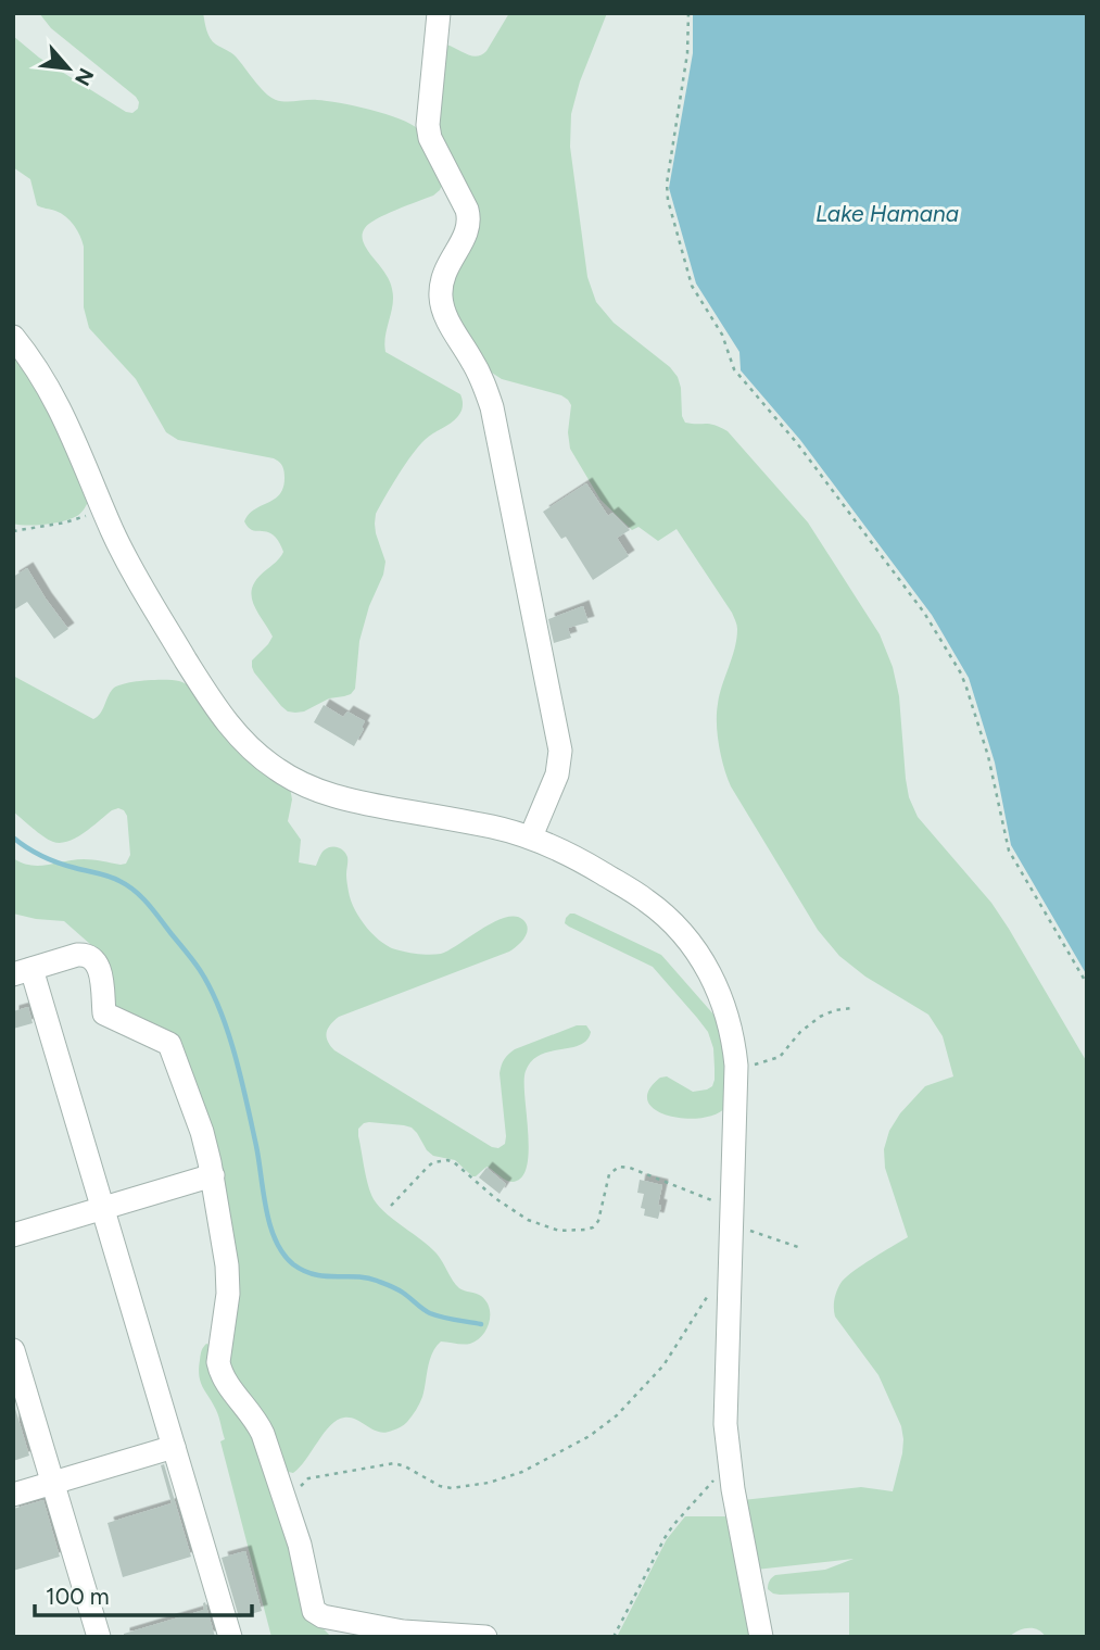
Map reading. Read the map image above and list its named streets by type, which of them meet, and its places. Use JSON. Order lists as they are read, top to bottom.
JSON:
{
  "water": ["Lake Hamana"],
  "scale_bar": "100 m",
  "north": "bottom right"
}
